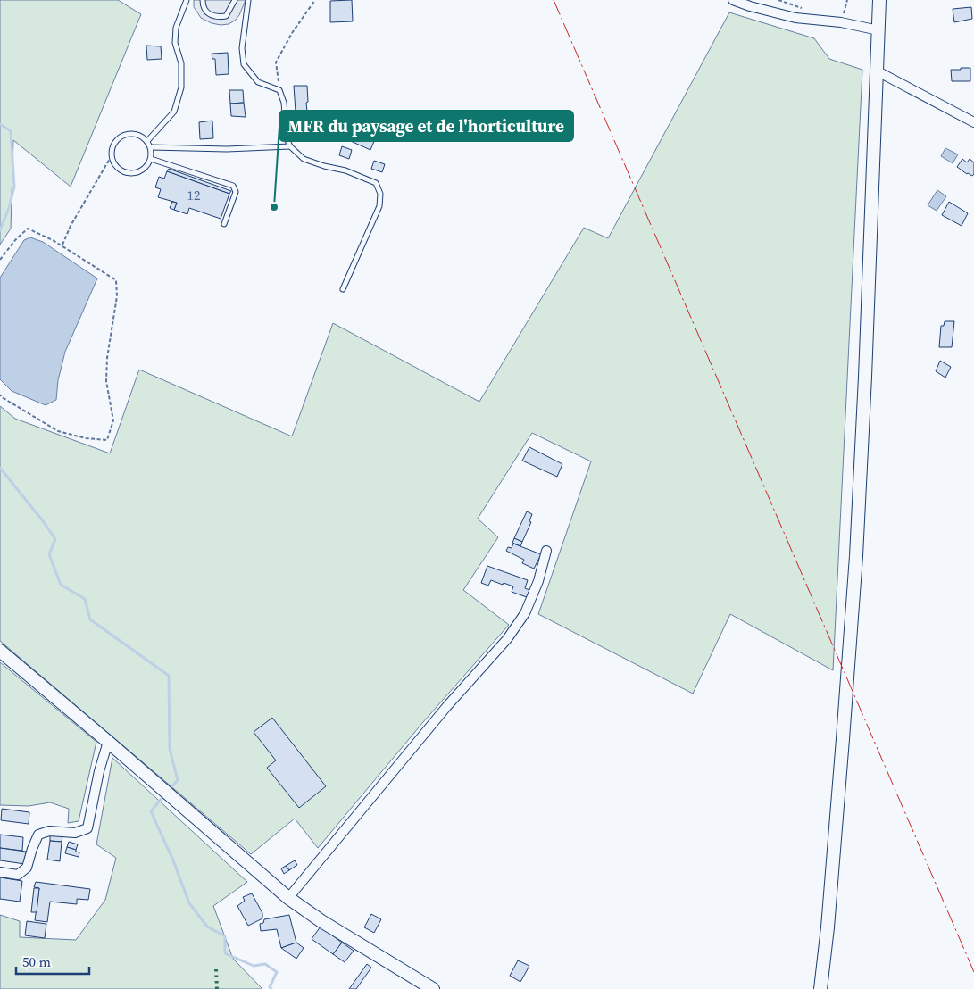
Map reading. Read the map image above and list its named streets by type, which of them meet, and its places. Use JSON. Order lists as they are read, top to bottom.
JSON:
{
  "places": ["MFR du paysage et de l'horticulture"],
  "house_numbers": ["12"],
  "scale_bar": "50 m"
}
